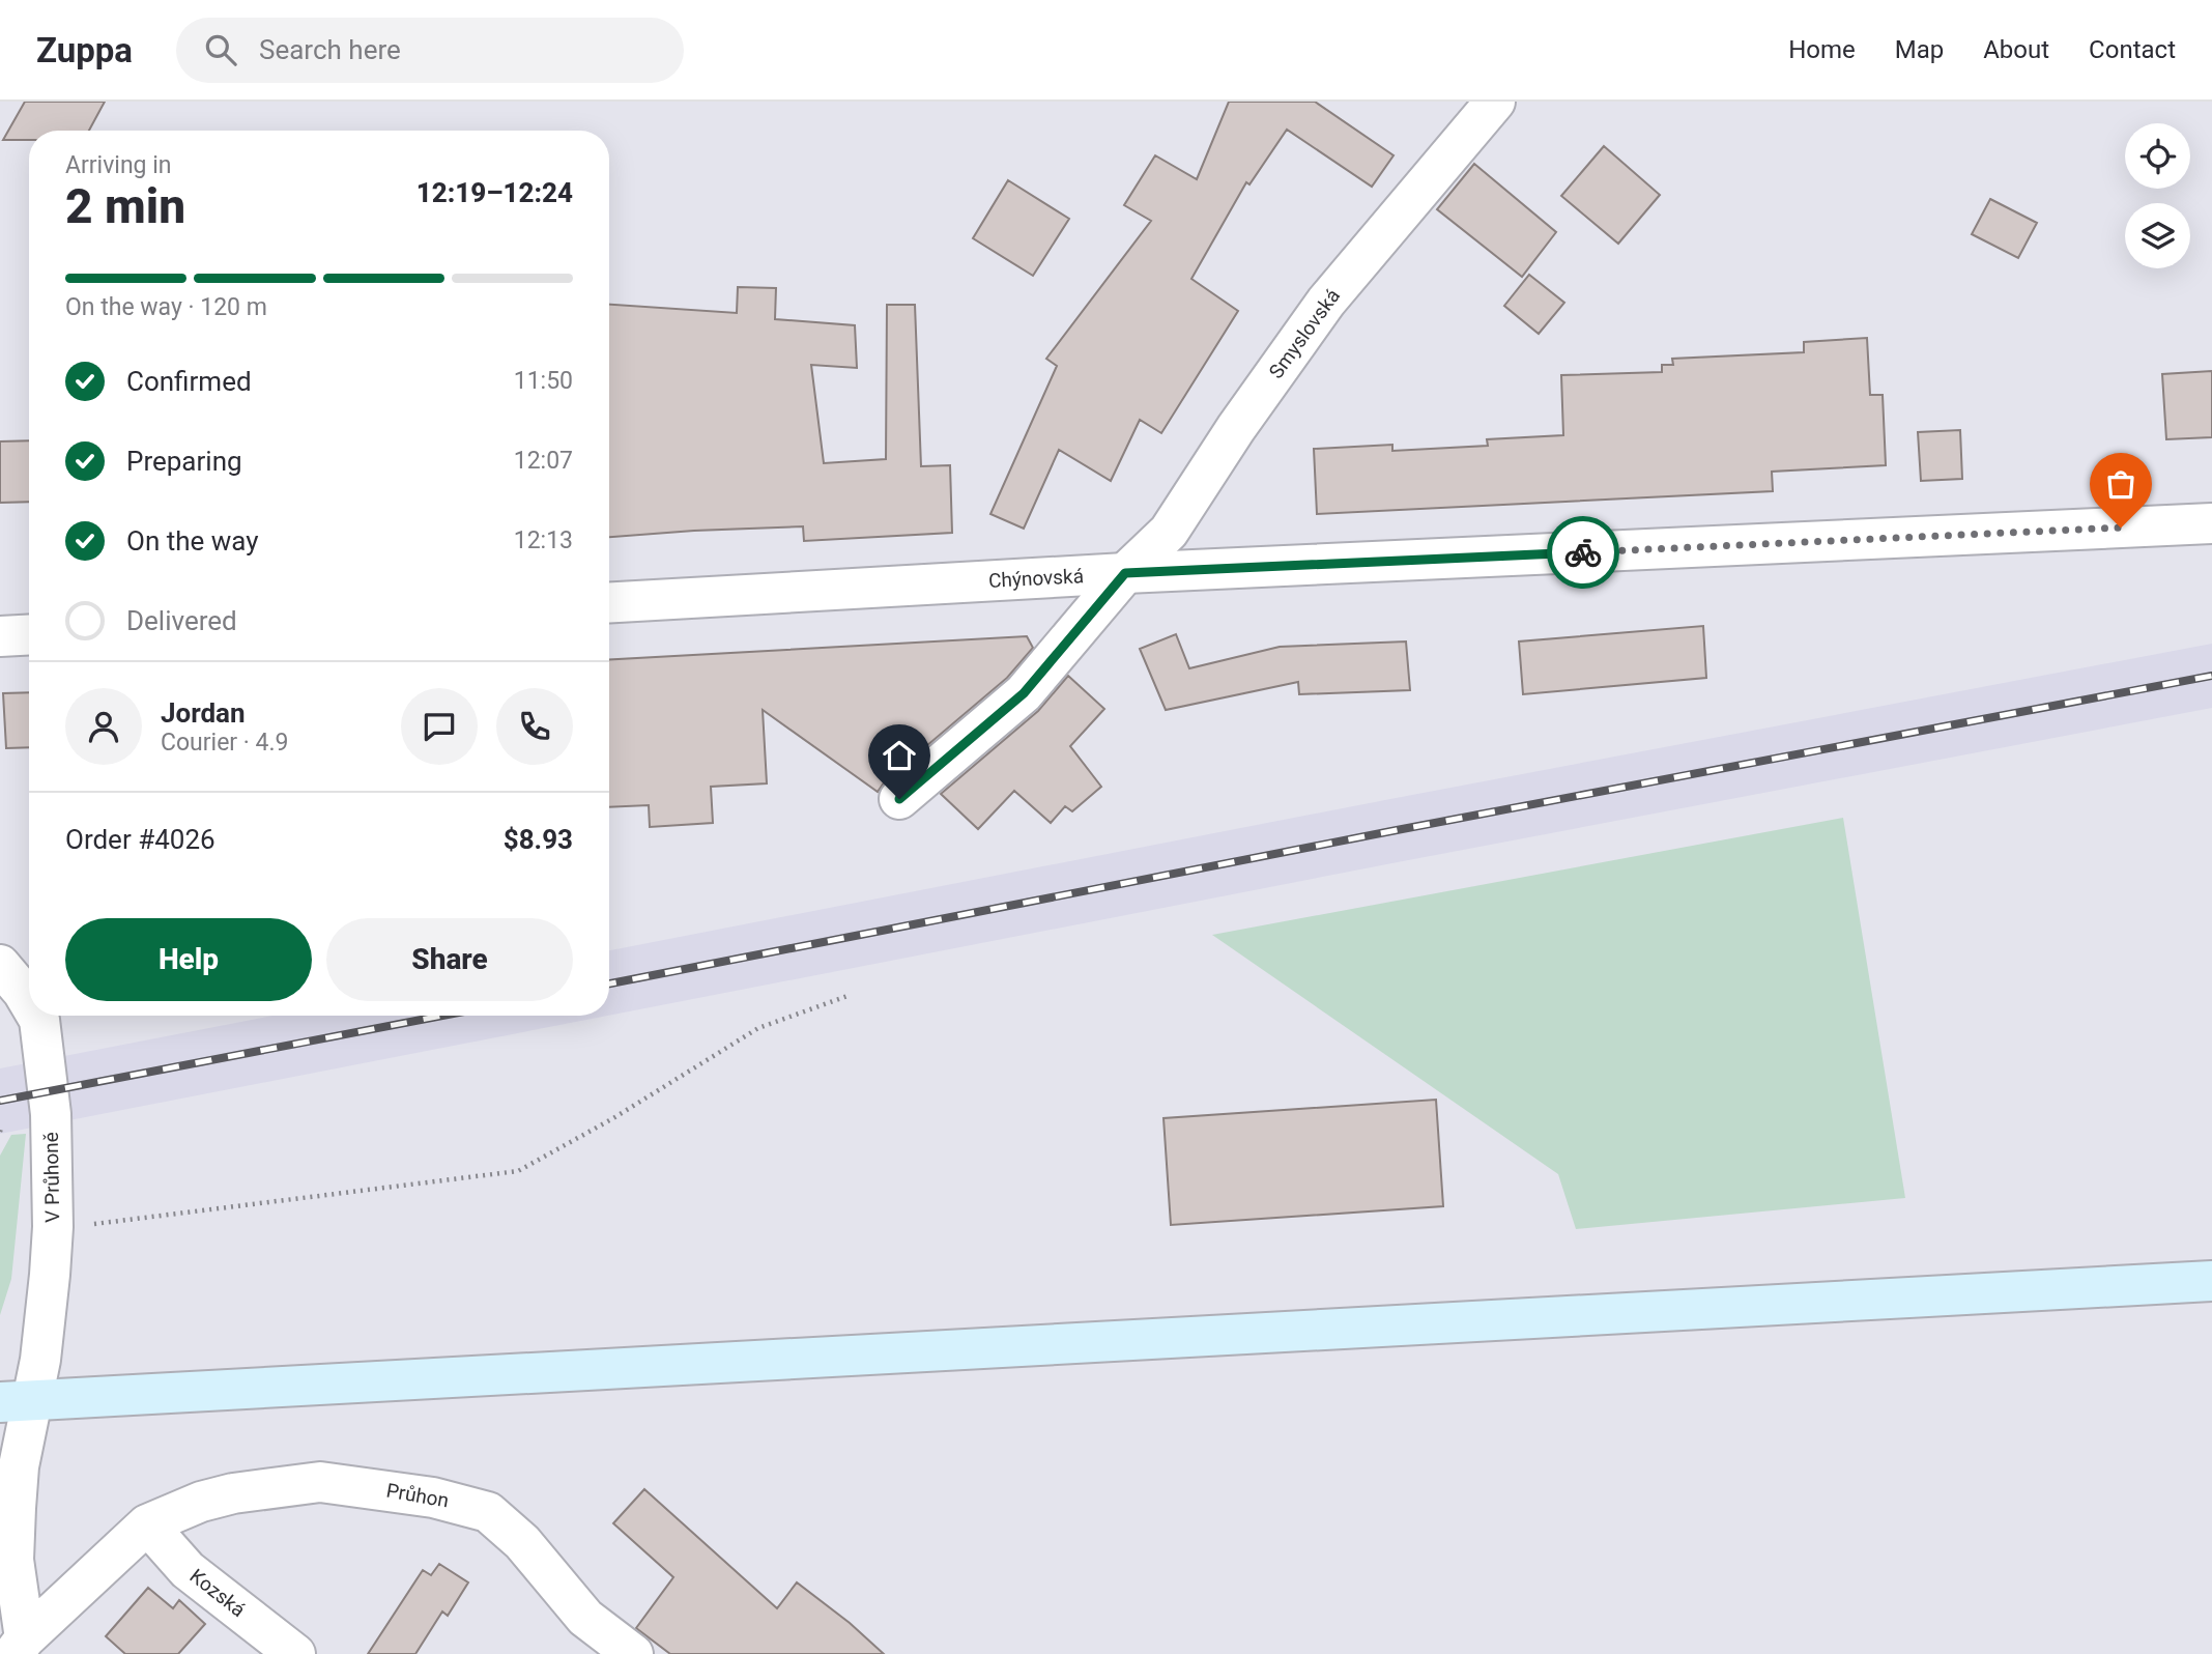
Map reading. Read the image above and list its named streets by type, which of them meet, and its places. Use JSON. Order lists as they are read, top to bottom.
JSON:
{
  "streets": {
    "street": [
      "Smyslovská",
      "Chýnovská",
      "V Průhoně",
      "Průhon",
      "Kozská"
    ]
  },
  "crossings": [
    ["Smyslovská", "Chýnovská"],
    ["Průhon", "Kozská"]
  ],
  "page": {
    "header": "Zuppa",
    "search": "Search here",
    "nav": [
      "Home",
      "Map",
      "About",
      "Contact"
    ],
    "heading": ["2 min", "Arriving in", "12:19–12:24"],
    "panel": [
      "Jordan",
      "Courier · 4.9",
      "Order #4026",
      "$8.93"
    ],
    "bar": "On the way · 120 m",
    "list": [
      ["Confirmed", "11:50"],
      ["Preparing", "12:07"],
      ["On the way", "12:13"],
      "Delivered"
    ],
    "buttons": ["Help", "Share"]
  }
}
